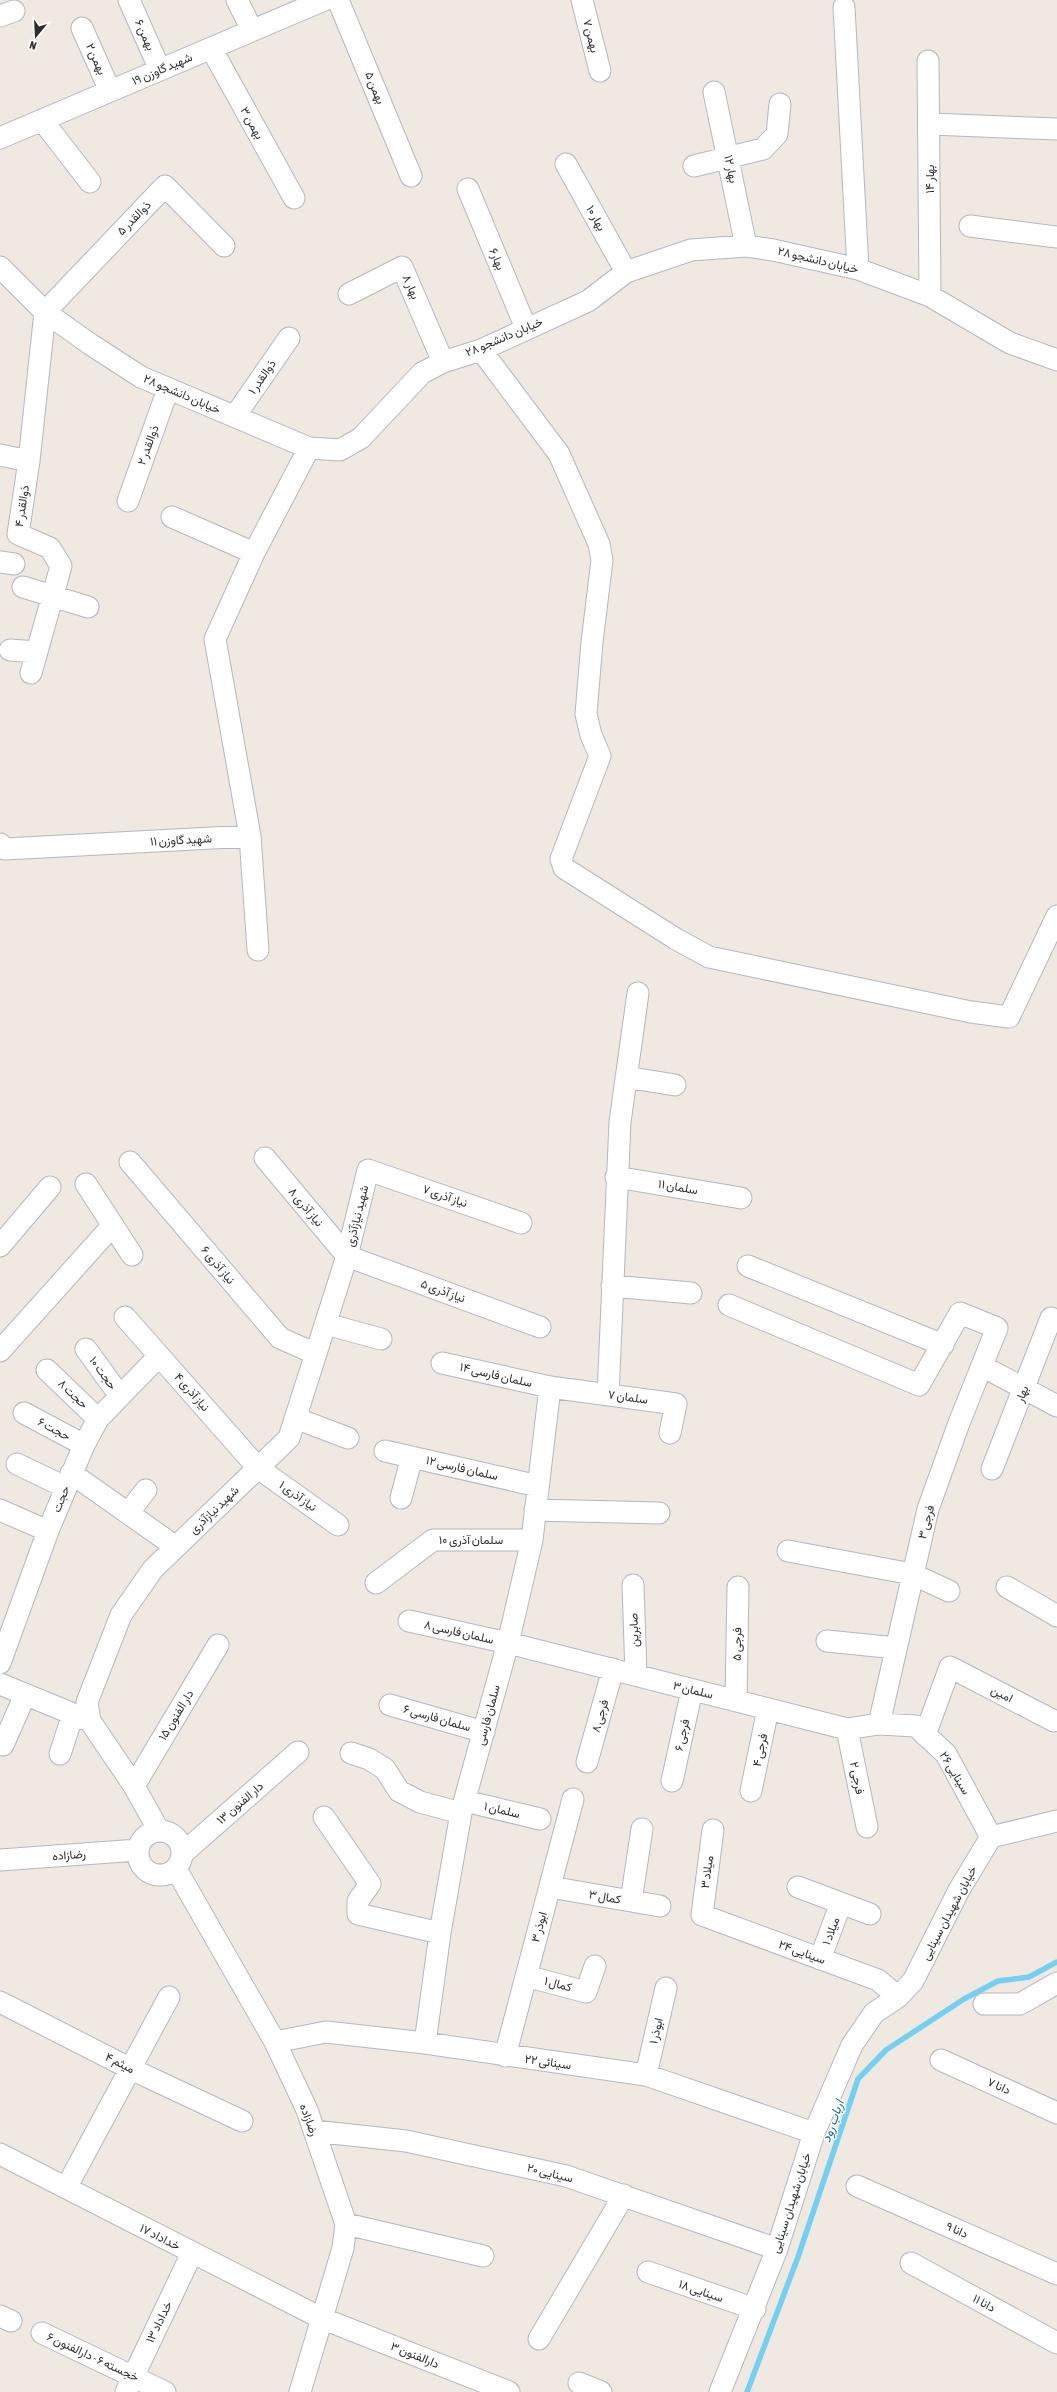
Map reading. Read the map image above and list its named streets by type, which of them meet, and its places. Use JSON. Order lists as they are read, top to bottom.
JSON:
{
  "streets": {
    "street": [
      "بهمن ۶",
      "بهمن ۷",
      "بهمن ۲",
      "شهید گاوزن ۱۹",
      "بهمن ۵",
      "بهمن ۳",
      "بهار ۱۲",
      "بهار ۱۴",
      "ذوالقدر ۵",
      "بهار ۱۰",
      "بهار۶",
      "خیابان دانشجو ۲۸",
      "بهار ۸",
      "ذوالقدر ۱",
      "ذوالقدر ۲",
      "ذوالقدر ۴",
      "شهید گاوزن ۱۱",
      "سلمان ۱۱",
      "نیاز آذری ۷",
      "نیاز آذری ۸",
      "شهید نیازآذری",
      "نیاز آذری ۶",
      "نیاز آذری ۵",
      "حجت ۱۰",
      "سلمان فارسی ۱۴",
      "نیاز آذری ۴",
      "حجت ۸",
      "بهار",
      "سلمان ۷",
      "حجت ۶",
      "سلمان فارسی ۱۲",
      "نیاز آذری ۱",
      "حجت",
      "فرجی ۳",
      "سلمان آذری ۱۰",
      "صابرین",
      "سلمان فارسی ۸",
      "فرجی ۵",
      "سلمان ۳",
      "امین",
      "دار الفنون ۱۵",
      "سلمان فارسی",
      "فرجی ۸",
      "سلمان فارسی ۶",
      "فرجی ۶",
      "فرجی ۴",
      "سینایی ۲۶",
      "فرجی ۲",
      "دار الفنون ۱۳",
      "سلمان ۱",
      "رضازاده",
      "میلاد ۳",
      "کمال ۳",
      "خیابان شهیدان سینایی",
      "ابوذر ۳",
      "میلاد ۱",
      "سینایی ۲۴",
      "کمال ۱",
      "ابوذر ۱",
      "سینائی ۲۲",
      "میثم ۴",
      "دانا ۷",
      "سینایی ۲۰",
      "دانا ۹",
      "خداداد ۱۷",
      "سینایی ۱۸",
      "دانا ۱۱",
      "خداداد ۱۳",
      "دارالفنون ۳",
      "خجسته ۶ - دارالفنون ۶"
    ]
  },
  "crossings": [
    ["بهمن ۶", "شهید گاوزن ۱۹"],
    ["بهمن ۲", "شهید گاوزن ۱۹"],
    ["شهید گاوزن ۱۹", "بهمن ۳"],
    ["بهار ۱۲", "خیابان دانشجو ۲۸"],
    ["بهار ۱۴", "خیابان دانشجو ۲۸"],
    ["ذوالقدر ۵", "خیابان دانشجو ۲۸"],
    ["ذوالقدر ۵", "ذوالقدر ۴"],
    ["بهار ۱۰", "خیابان دانشجو ۲۸"],
    ["بهار۶", "خیابان دانشجو ۲۸"],
    ["خیابان دانشجو ۲۸", "بهار ۸"],
    ["خیابان دانشجو ۲۸", "ذوالقدر ۱"],
    ["خیابان دانشجو ۲۸", "ذوالقدر ۲"],
    ["خیابان دانشجو ۲۸", "ذوالقدر ۴"],
    ["نیاز آذری ۷", "شهید نیازآذری"],
    ["نیاز آذری ۸", "شهید نیازآذری"],
    ["نیاز آذری ۸", "نیاز آذری ۵"],
    ["شهید نیازآذری", "نیاز آذری ۶"],
    ["شهید نیازآذری", "نیاز آذری ۵"],
    ["شهید نیازآذری", "نیاز آذری ۴"],
    ["شهید نیازآذری", "نیاز آذری ۱"],
    ["شهید نیازآذری", "دار الفنون ۱۵"],
    ["شهید نیازآذری", "دار الفنون ۱۳"],
    ["شهید نیازآذری", "رضازاده"],
    ["حجت ۱۰", "حجت"],
    ["سلمان فارسی ۱۴", "سلمان ۷"],
    ["سلمان فارسی ۱۴", "سلمان فارسی"],
    ["نیاز آذری ۴", "نیاز آذری ۱"],
    ["نیاز آذری ۴", "حجت"],
    ["حجت ۸", "حجت"],
    ["سلمان ۷", "سلمان فارسی"],
    ["حجت ۶", "حجت"],
    ["سلمان فارسی ۱۲", "سلمان فارسی"],
    ["فرجی ۳", "سلمان ۳"],
    ["فرجی ۳", "سینایی ۲۶"],
    ["سلمان آذری ۱۰", "سلمان فارسی"],
    ["صابرین", "سلمان ۳"],
    ["سلمان فارسی ۸", "سلمان ۳"],
    ["سلمان فارسی ۸", "سلمان فارسی"],
    ["فرجی ۵", "سلمان ۳"],
    ["سلمان ۳", "سلمان فارسی"],
    ["سلمان ۳", "فرجی ۸"],
    ["سلمان ۳", "فرجی ۶"],
    ["سلمان ۳", "فرجی ۴"],
    ["سلمان ۳", "سینایی ۲۶"],
    ["سلمان ۳", "فرجی ۲"],
    ["امین", "سینایی ۲۶"],
    ["سلمان فارسی", "سلمان فارسی ۶"],
    ["سلمان فارسی", "سلمان ۱"],
    ["سلمان فارسی", "سینائی ۲۲"],
    ["سینایی ۲۶", "خیابان شهیدان سینایی"],
    ["دار الفنون ۱۳", "رضازاده"],
    ["رضازاده", "سینائی ۲۲"],
    ["رضازاده", "سینایی ۲۰"],
    ["رضازاده", "خداداد ۱۷"],
    ["رضازاده", "دارالفنون ۳"],
    ["میلاد ۳", "سینایی ۲۴"],
    ["کمال ۳", "ابوذر ۳"],
    ["خیابان شهیدان سینایی", "سینایی ۲۴"],
    ["خیابان شهیدان سینایی", "سینائی ۲۲"],
    ["خیابان شهیدان سینایی", "سینایی ۲۰"],
    ["خیابان شهیدان سینایی", "سینایی ۱۸"],
    ["ابوذر ۳", "کمال ۱"],
    ["ابوذر ۳", "سینائی ۲۲"],
    ["میلاد ۱", "سینایی ۲۴"],
    ["ابوذر ۱", "سینائی ۲۲"],
    ["خداداد ۱۷", "خداداد ۱۳"],
    ["خداداد ۱۷", "دارالفنون ۳"],
    ["خداداد ۱۳", "خجسته ۶ - دارالفنون ۶"]
  ],
  "water": ["ارباب رود"],
  "north": "bottom"
}
